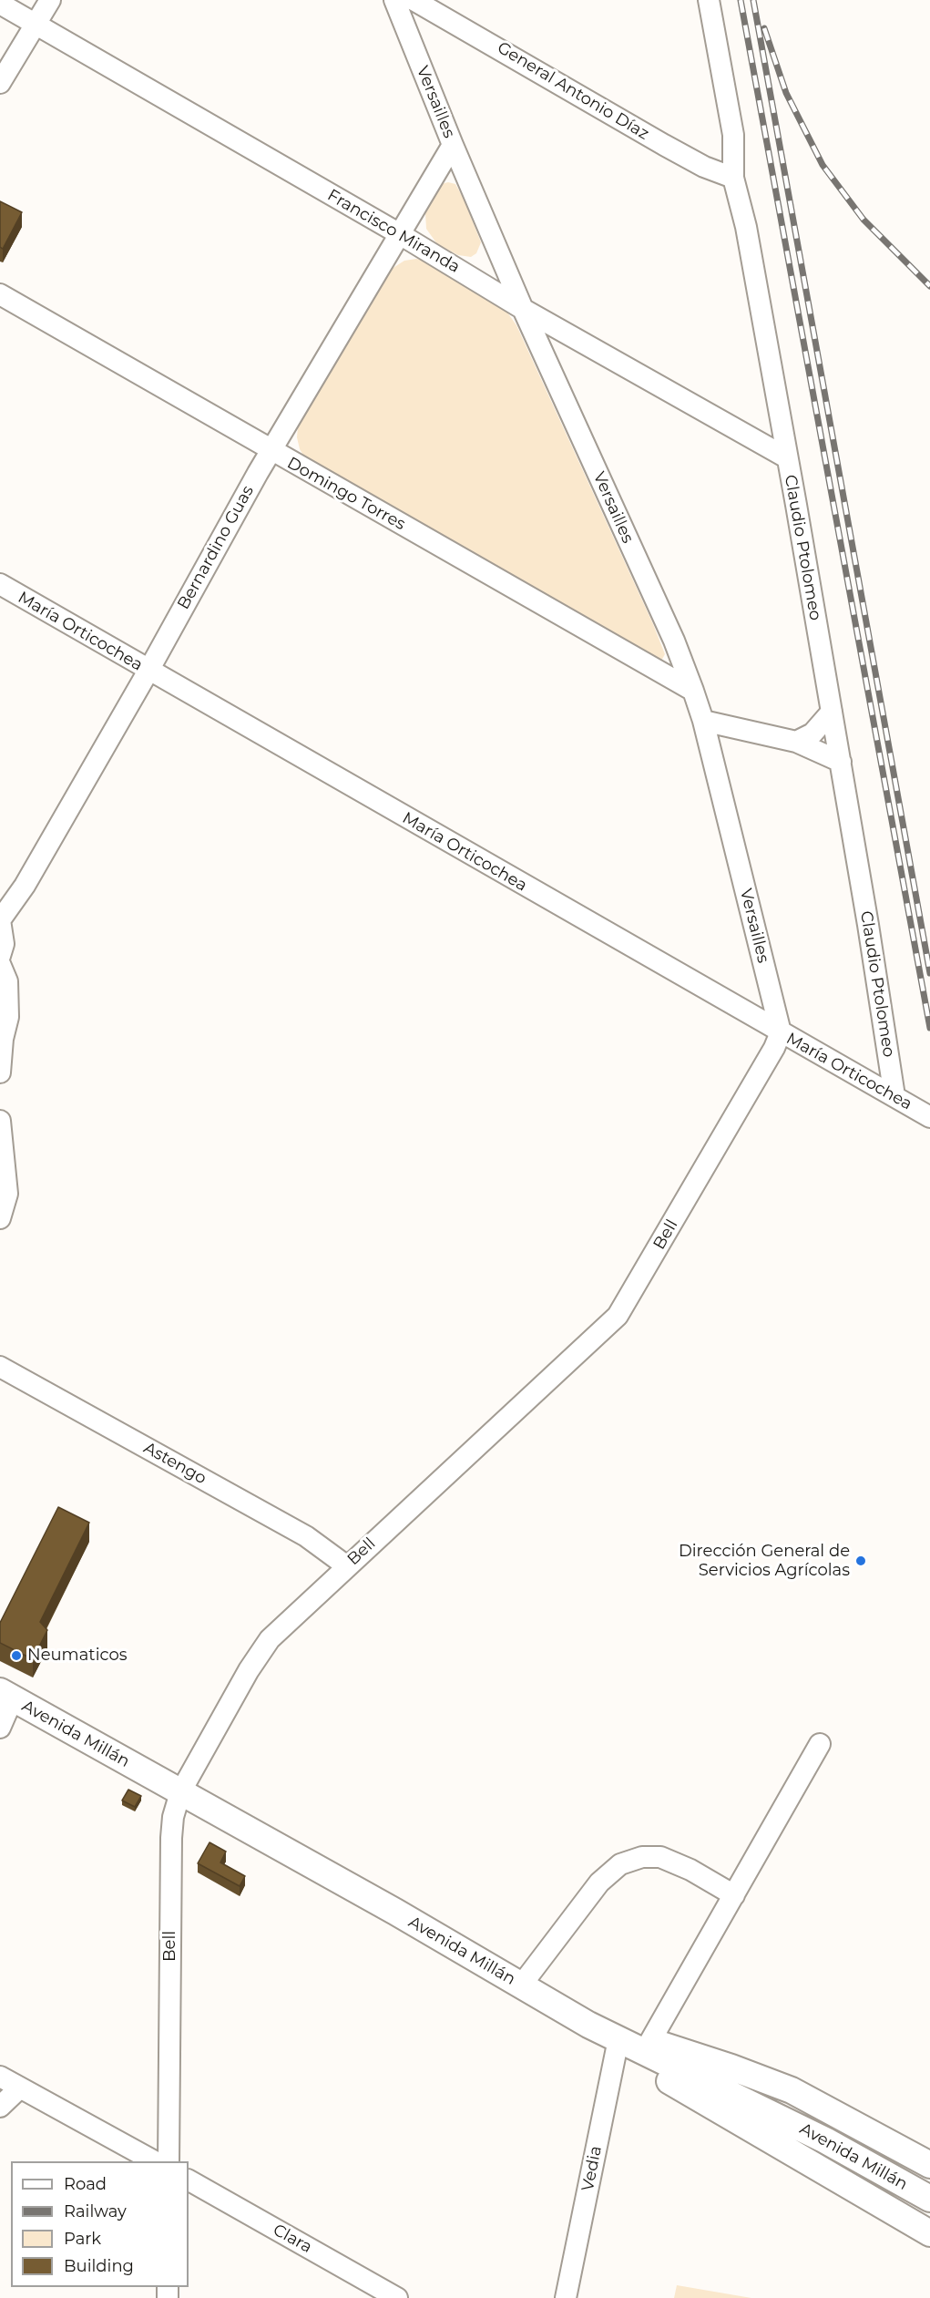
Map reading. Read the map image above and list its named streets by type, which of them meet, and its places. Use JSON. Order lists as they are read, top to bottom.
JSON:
{
  "streets": {
    "main road": ["Avenida Millán"],
    "street": [
      "General Antonio Díaz",
      "Versailles",
      "Francisco Miranda",
      "Domingo Torres",
      "Bernardino Guas",
      "Claudio Ptolomeo",
      "María Orticochea",
      "Bell",
      "Astengo",
      "Vedia",
      "Clara"
    ]
  },
  "crossings": [
    ["General Antonio Díaz", "Claudio Ptolomeo"],
    ["Versailles", "Francisco Miranda"],
    ["Versailles", "Domingo Torres"],
    ["Versailles", "Bernardino Guas"],
    ["Versailles", "María Orticochea"],
    ["Versailles", "Bell"],
    ["Francisco Miranda", "Bernardino Guas"],
    ["Francisco Miranda", "Claudio Ptolomeo"],
    ["Domingo Torres", "Bernardino Guas"],
    ["Bernardino Guas", "María Orticochea"],
    ["Claudio Ptolomeo", "María Orticochea"],
    ["María Orticochea", "Bell"],
    ["Bell", "Astengo"],
    ["Bell", "Avenida Millán"],
    ["Avenida Millán", "Vedia"]
  ],
  "places": ["Dirección General de Servicios Agrícolas", "Neumaticos"],
  "legend": [
    "Road",
    "Railway",
    "Park",
    "Building"
  ]
}
